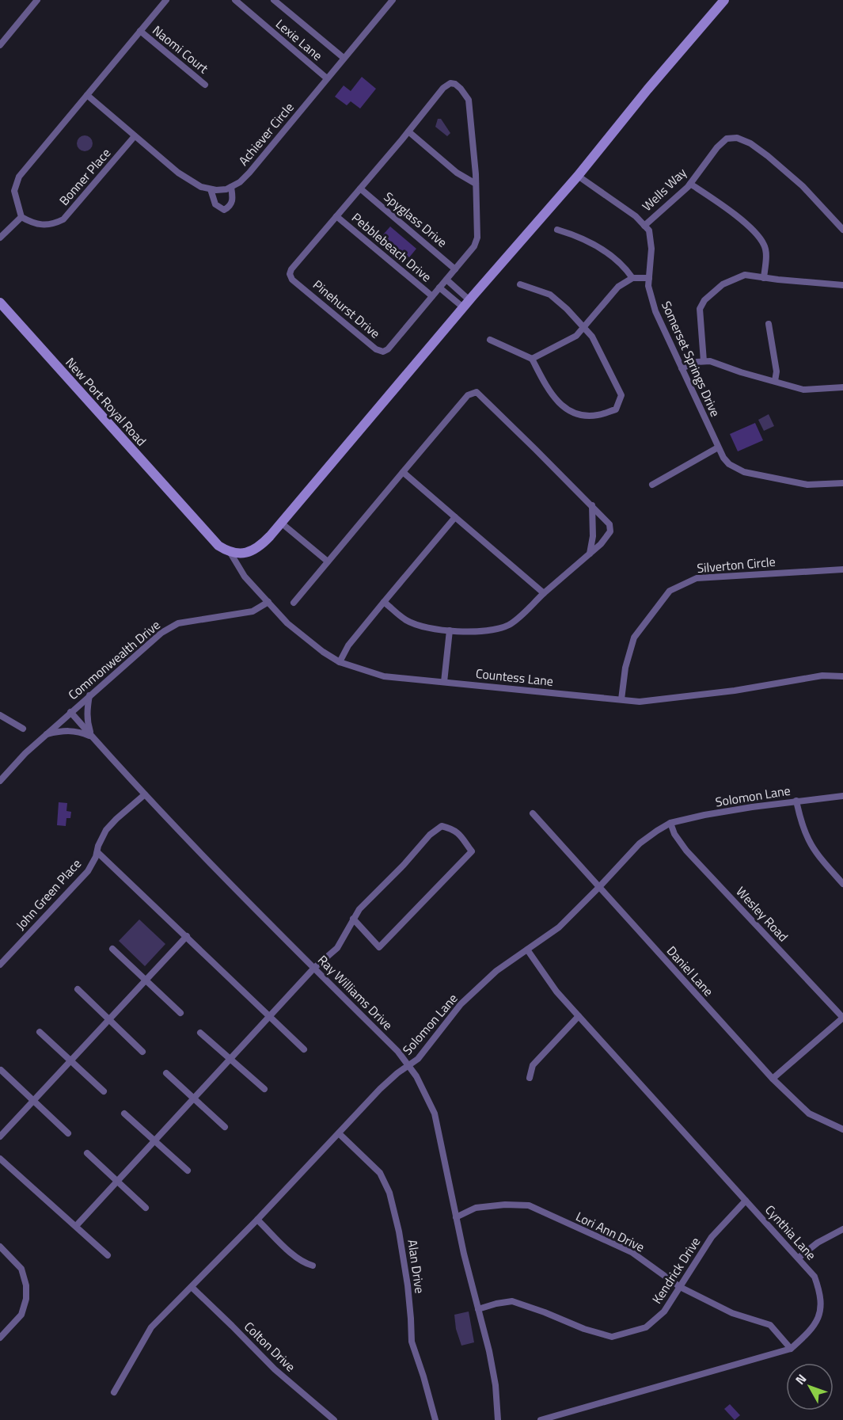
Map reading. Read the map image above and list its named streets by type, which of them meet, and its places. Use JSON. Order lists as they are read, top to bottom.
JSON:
{
  "streets": {
    "main road": ["New Port Royal Road"],
    "street": [
      "Lexie Lane",
      "Naomi Court",
      "Achiever Circle",
      "Bonner Place",
      "Wells Way",
      "Spyglass Drive",
      "Pebblebeach Drive",
      "Pinehurst Drive",
      "Somerset Springs Drive",
      "Silverton Circle",
      "Commonwealth Drive",
      "Countess Lane",
      "Solomon Lane",
      "John Green Place",
      "Wesley Road",
      "Daniel Lane",
      "Ray Williams Drive",
      "Lori Ann Drive",
      "Cynthia Lane",
      "Alan Drive",
      "Kendrick Drive",
      "Colton Drive"
    ]
  },
  "crossings": [
    ["Lexie Lane", "Achiever Circle"],
    ["Wells Way", "Somerset Springs Drive"],
    ["Spyglass Drive", "Pinehurst Drive"],
    ["Pebblebeach Drive", "Pinehurst Drive"],
    ["New Port Royal Road", "Countess Lane"],
    ["Silverton Circle", "Countess Lane"],
    ["Commonwealth Drive", "Countess Lane"],
    ["Commonwealth Drive", "Ray Williams Drive"],
    ["Solomon Lane", "Wesley Road"],
    ["Solomon Lane", "Daniel Lane"],
    ["Solomon Lane", "Ray Williams Drive"],
    ["Solomon Lane", "Cynthia Lane"],
    ["Solomon Lane", "Alan Drive"],
    ["Solomon Lane", "Colton Drive"],
    ["John Green Place", "Ray Williams Drive"],
    ["Ray Williams Drive", "Lori Ann Drive"],
    ["Ray Williams Drive", "Kendrick Drive"],
    ["Lori Ann Drive", "Cynthia Lane"],
    ["Lori Ann Drive", "Kendrick Drive"],
    ["Cynthia Lane", "Kendrick Drive"]
  ],
  "north": "top left"
}
